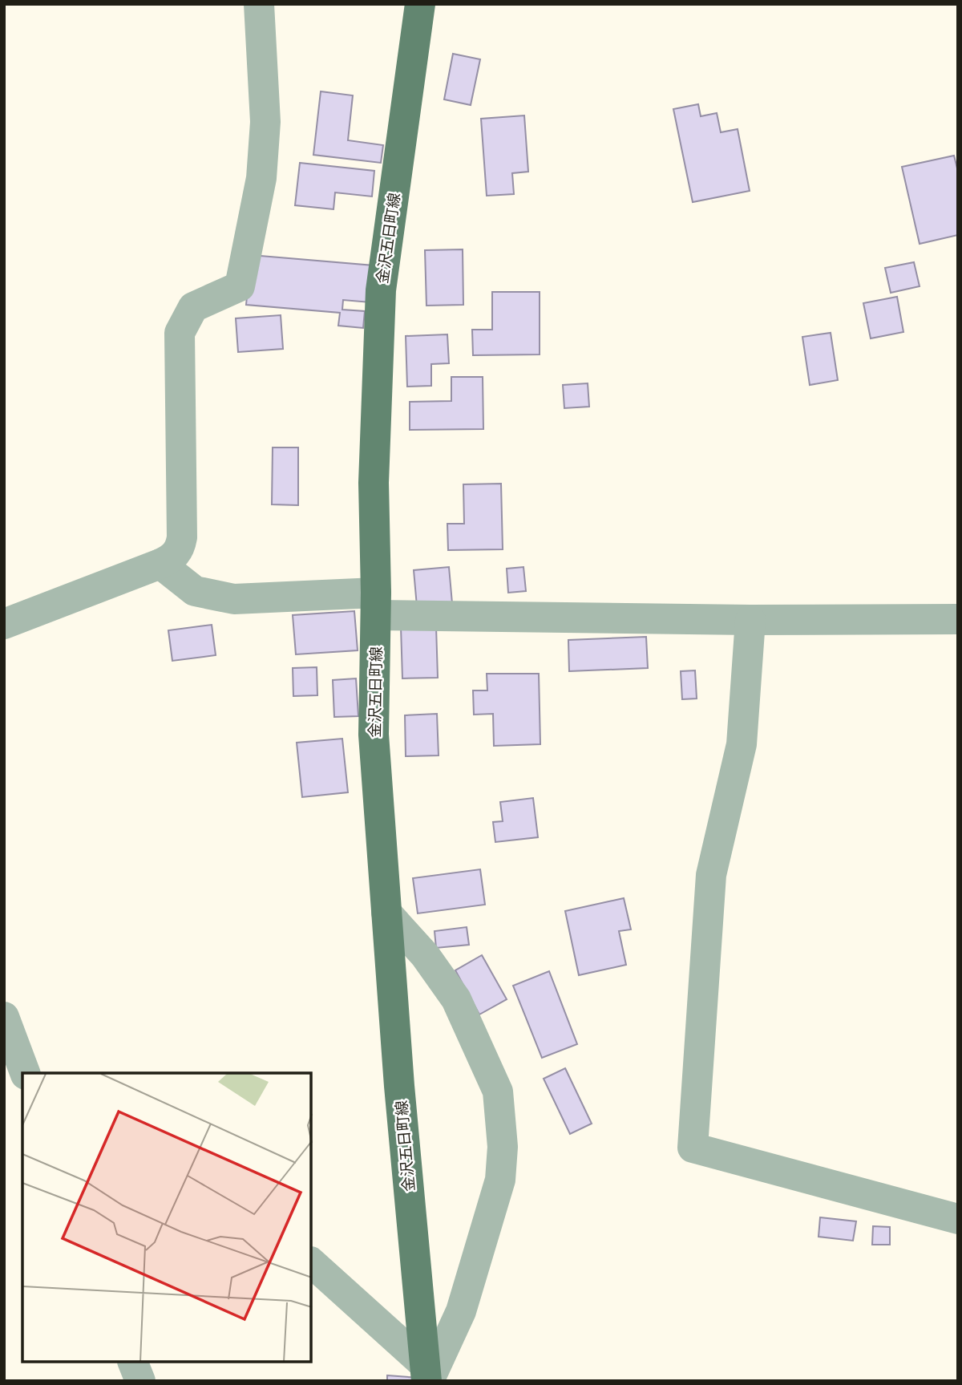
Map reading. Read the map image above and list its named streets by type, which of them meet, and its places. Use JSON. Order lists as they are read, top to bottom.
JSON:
{
  "streets": {
    "main road": ["金沢五日町線"]
  }
}
